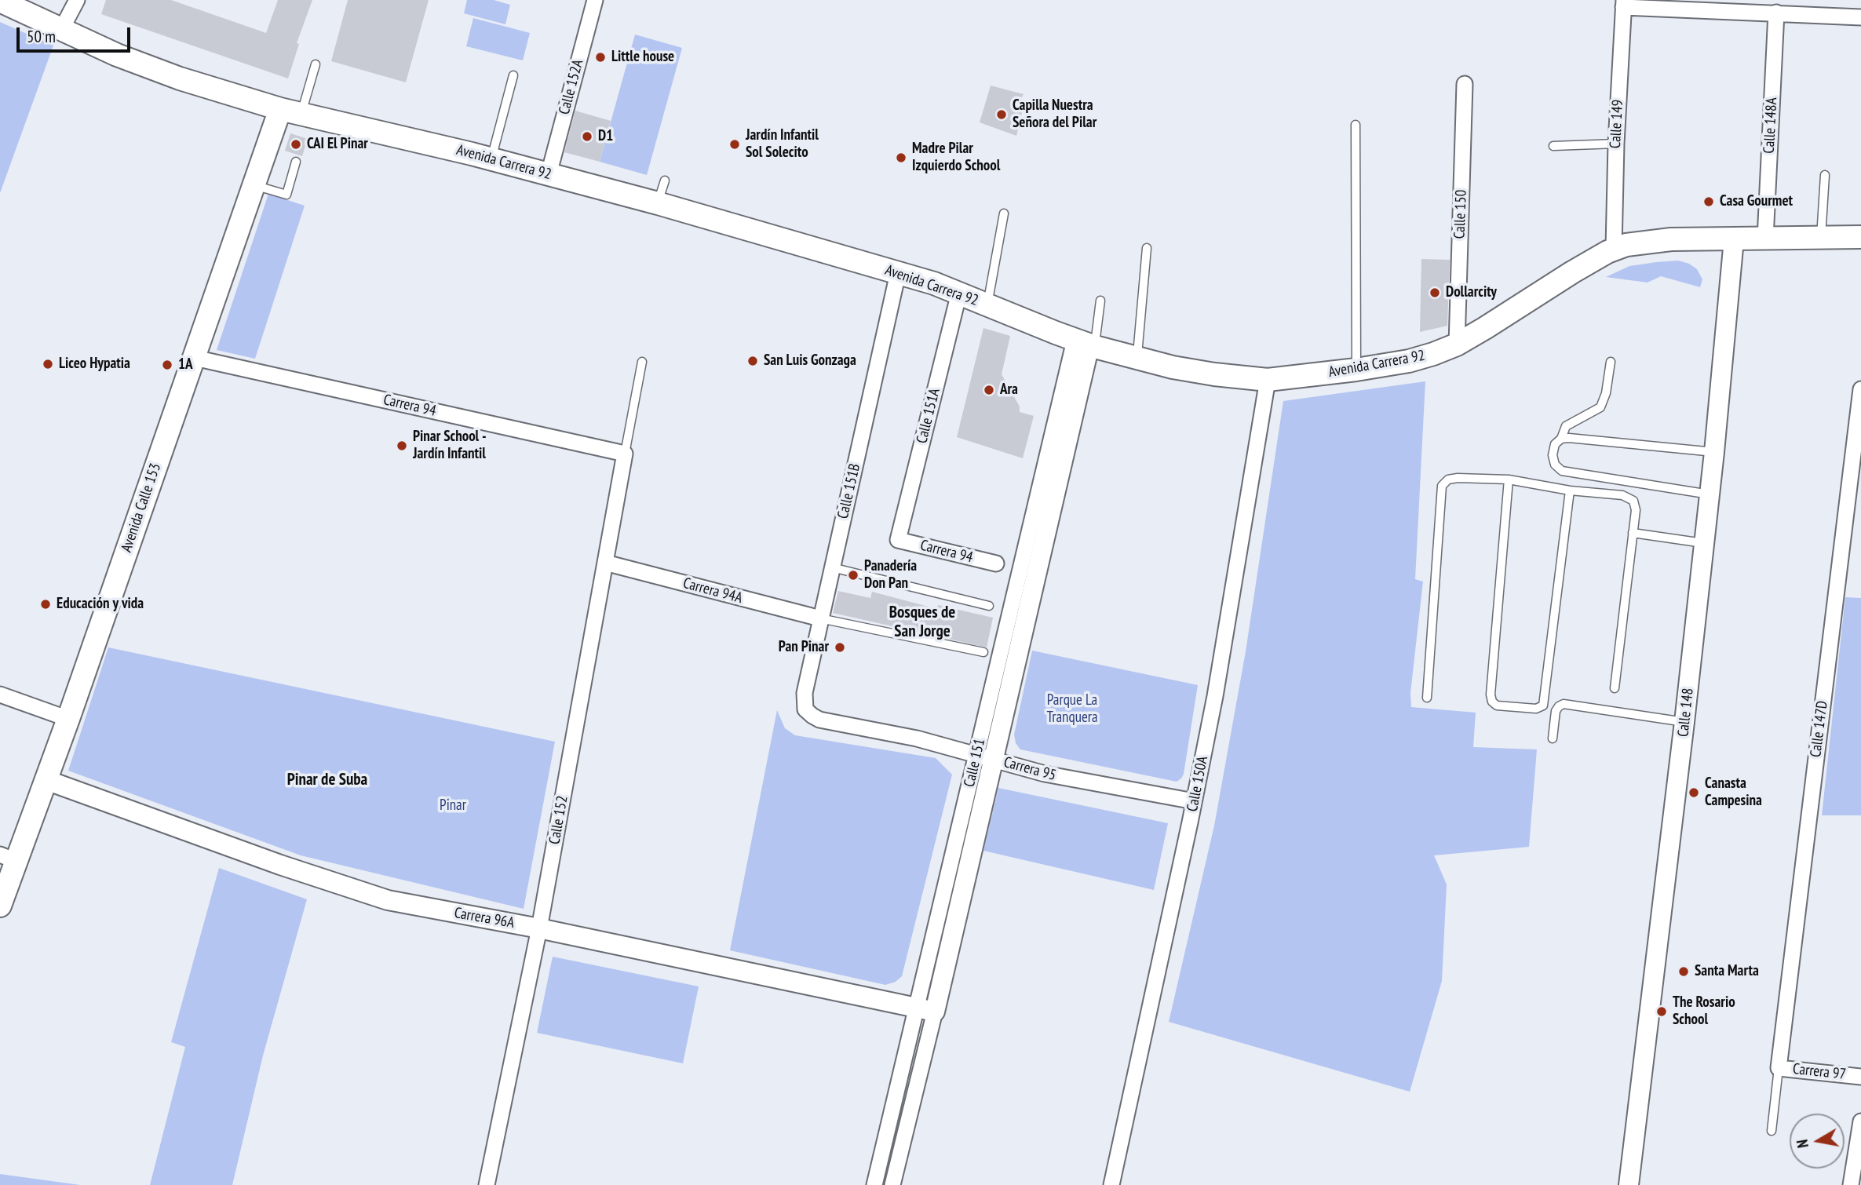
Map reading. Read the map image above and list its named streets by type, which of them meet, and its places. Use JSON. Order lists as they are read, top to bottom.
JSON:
{
  "streets": {
    "main road": ["Avenida Carrera 92", "Avenida Calle 153"],
    "street": [
      "Calle 152A",
      "Calle 149",
      "Calle 148A",
      "Calle 150",
      "Carrera 94",
      "Calle 151A",
      "Calle 151B",
      "Carrera 94A",
      "Calle 148",
      "Calle 147D",
      "Calle 151",
      "Carrera 95",
      "Calle 150A",
      "Calle 152",
      "Carrera 96A",
      "Carrera 97"
    ]
  },
  "crossings": [
    ["Calle 152A", "Avenida Carrera 92"],
    ["Calle 149", "Avenida Carrera 92"],
    ["Calle 148A", "Avenida Carrera 92"],
    ["Avenida Carrera 92", "Calle 150"],
    ["Avenida Carrera 92", "Calle 151A"],
    ["Avenida Carrera 92", "Calle 151B"],
    ["Avenida Carrera 92", "Avenida Calle 153"],
    ["Avenida Carrera 92", "Calle 148"],
    ["Avenida Carrera 92", "Calle 151"],
    ["Avenida Carrera 92", "Calle 150A"],
    ["Carrera 94", "Calle 151A"],
    ["Carrera 94", "Avenida Calle 153"],
    ["Carrera 94", "Calle 152"],
    ["Calle 151B", "Carrera 94A"],
    ["Calle 151B", "Carrera 95"],
    ["Avenida Calle 153", "Carrera 96A"],
    ["Carrera 94A", "Calle 152"],
    ["Calle 147D", "Carrera 97"],
    ["Calle 151", "Carrera 95"],
    ["Calle 151", "Carrera 96A"],
    ["Carrera 95", "Calle 150A"],
    ["Calle 152", "Carrera 96A"]
  ],
  "districts": ["Bosques de San Jorge", "Pinar de Suba"],
  "parks": ["Parque La Tranquera", "Pinar"],
  "places": [
    "Little house",
    "Capilla Nuestra Señora del Pilar",
    "D1",
    "CAI El Pinar",
    "Jardín Infantil Sol Solecito",
    "Madre Pilar Izquierdo School",
    "Casa Gourmet",
    "Dollarcity",
    "San Luis Gonzaga",
    "Liceo Hypatia",
    "1A",
    "Ara",
    "Pinar School - Jardín Infantil",
    "Panadería Don Pan",
    "Educación y vida",
    "Pan Pinar",
    "Canasta Campesina",
    "Santa Marta",
    "The Rosario School"
  ],
  "scale_bar": "50 m",
  "north": "left"
}
